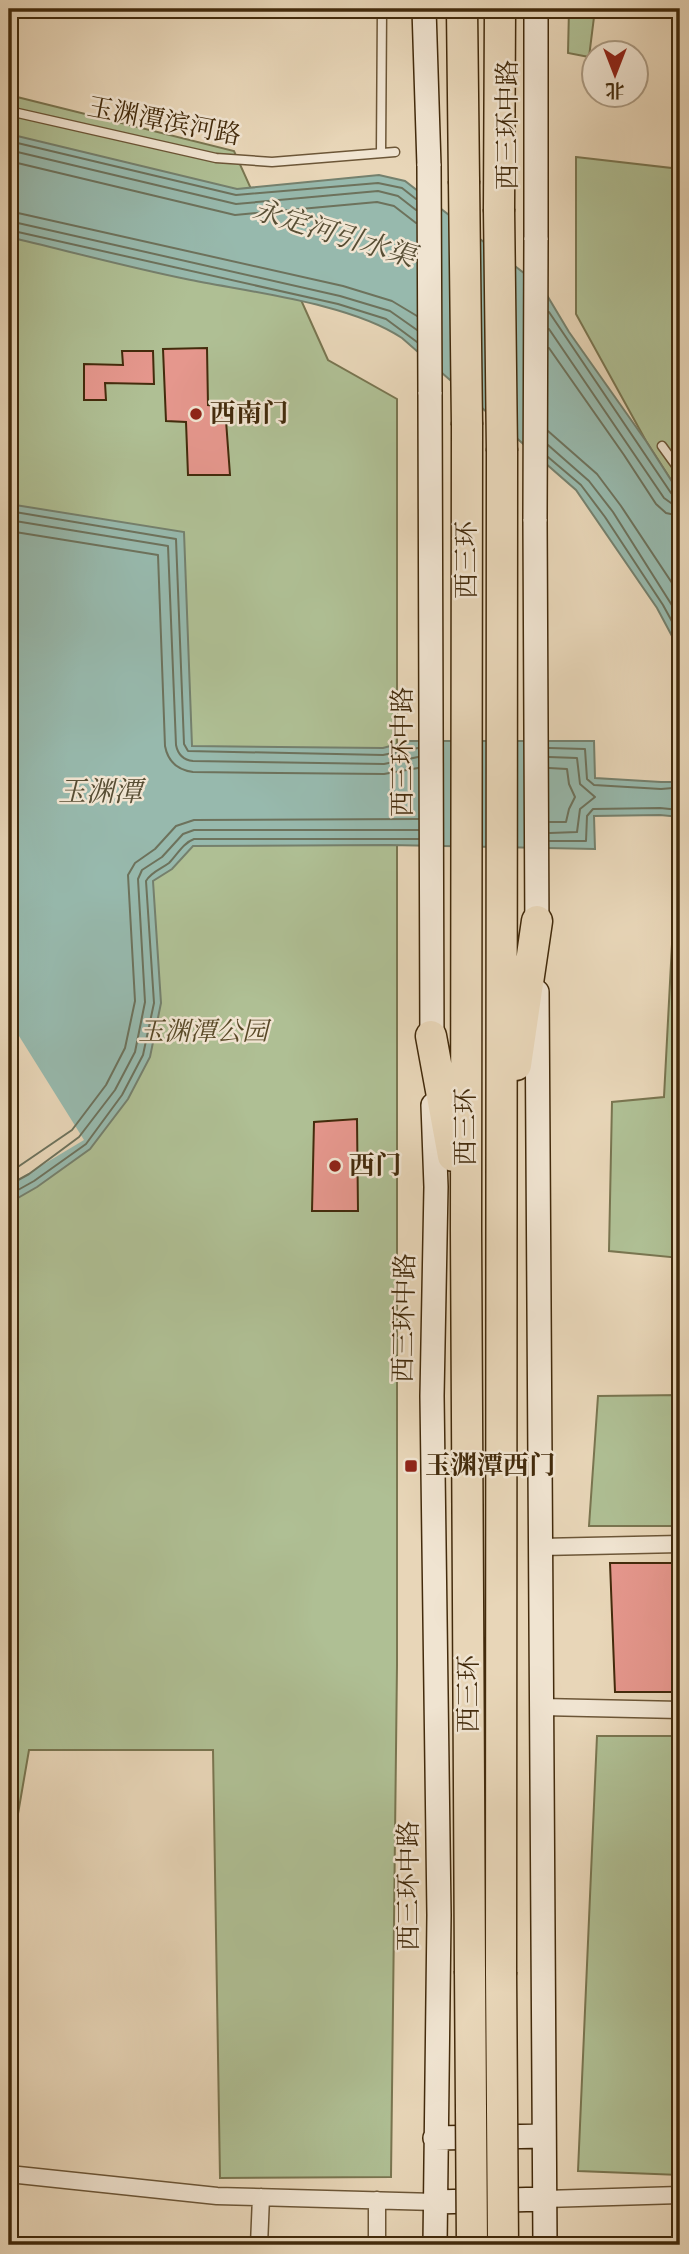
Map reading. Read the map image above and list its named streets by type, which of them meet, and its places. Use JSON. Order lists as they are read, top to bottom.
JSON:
{
  "streets": {
    "highway": ["西三环"],
    "street": ["西三环中路"],
    "lane": ["玉渊潭滨河路"]
  },
  "water": ["永定河引水渠", "玉渊潭"],
  "parks": ["玉渊潭公园"],
  "places": {
    "other": ["西南门", "西门"],
    "transit": ["玉渊潭西门"]
  },
  "north": "bottom"
}
